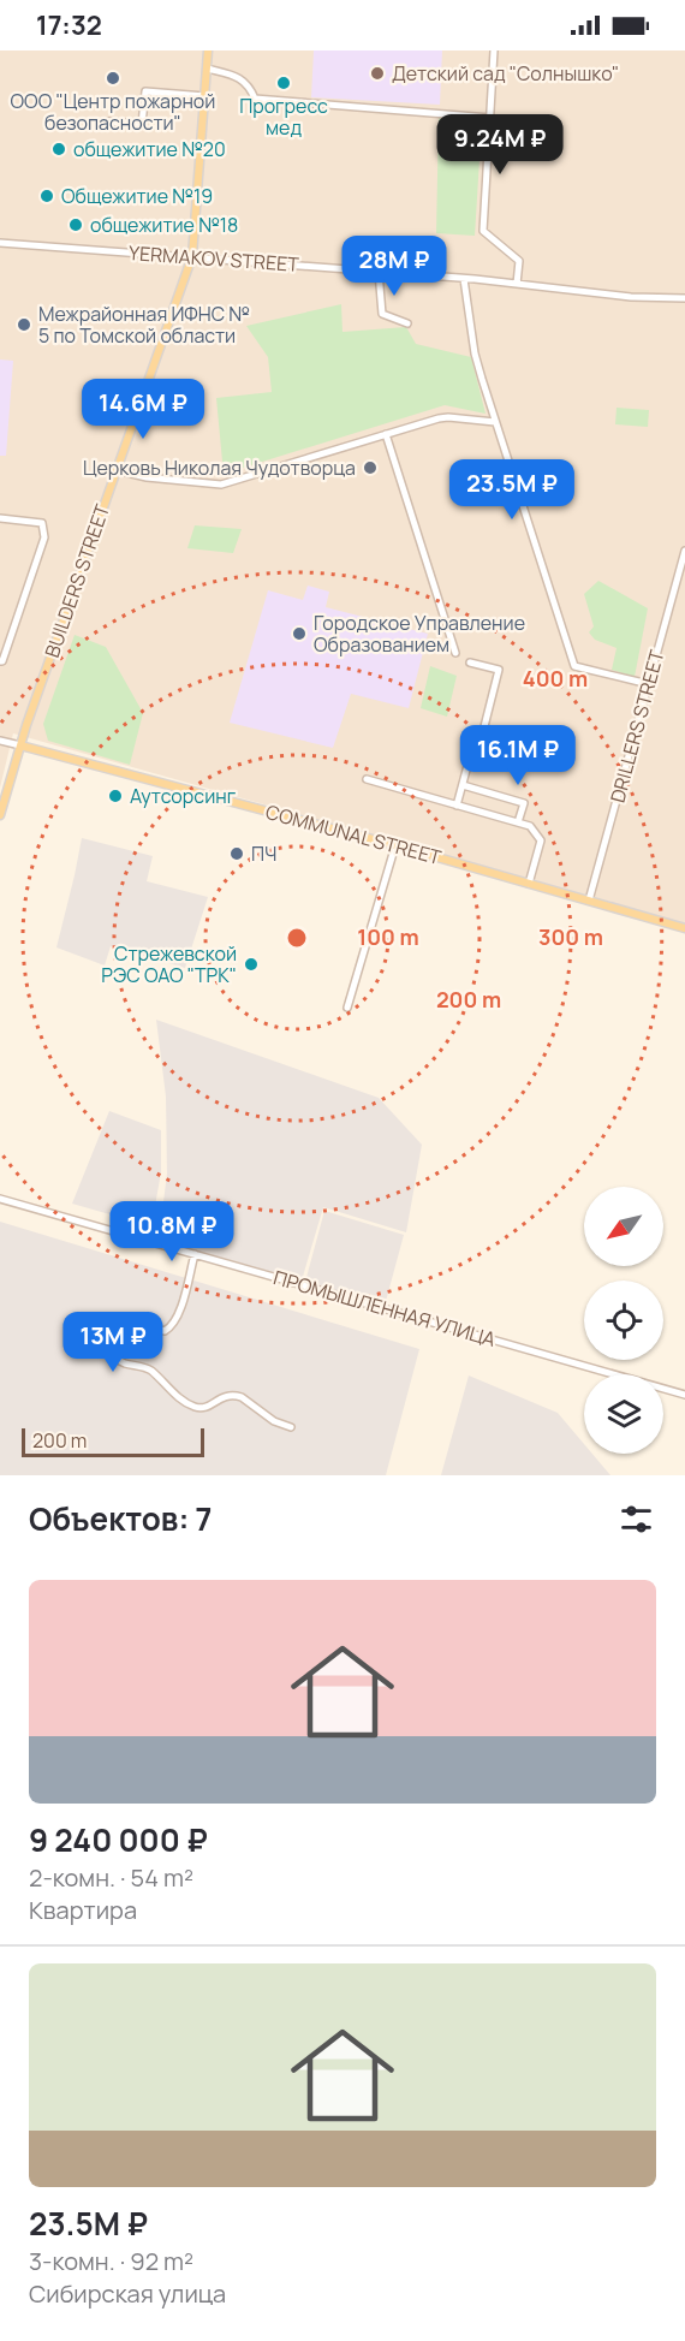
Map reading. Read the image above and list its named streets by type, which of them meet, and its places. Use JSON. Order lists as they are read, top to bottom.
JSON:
{
  "streets": {
    "main road": ["BUILDERS STREET", "COMMUNAL STREET"],
    "street": ["YERMAKOV STREET", "DRILLERS STREET", "ПРОМЫШЛЕННАЯ УЛИЦА"]
  },
  "crossings": [
    ["YERMAKOV STREET", "BUILDERS STREET"],
    ["BUILDERS STREET", "COMMUNAL STREET"],
    ["DRILLERS STREET", "COMMUNAL STREET"]
  ],
  "places": [
    "Детский сад \"Солнышко\"",
    "ООО \"Центр пожарной безопасности\"",
    "Прогресс мед",
    "общежитие №20",
    "Общежитие №19",
    "общежитие №18",
    "Межрайонная ИФНС № 5 по Томской области",
    "Церковь Николая Чудотворца",
    "Городское Управление Образованием",
    "Аутсорсинг",
    "ПЧ",
    "Стрежевской РЭС ОАО \"ТРК\""
  ],
  "scale_bar": "200 m",
  "north": "bottom left",
  "page": {
    "status": "17:32",
    "price": [
      "9.24M ₽",
      "28M ₽",
      "14.6M ₽",
      "23.5M ₽",
      "16.1M ₽",
      "10.8M ₽",
      "13M ₽"
    ],
    "scale": "200 m",
    "heading": "Объектов: 7",
    "list": [
      {
        "name": "9 240 000 ₽",
        "note": "2-комн. · 54 m² · Квартира"
      },
      {
        "name": "23.5M ₽",
        "note": "3-комн. · 92 m² · Сибирская улица"
      }
    ]
  },
  "rings": [
    "400 m",
    "100 m",
    "300 m",
    "200 m"
  ]
}
